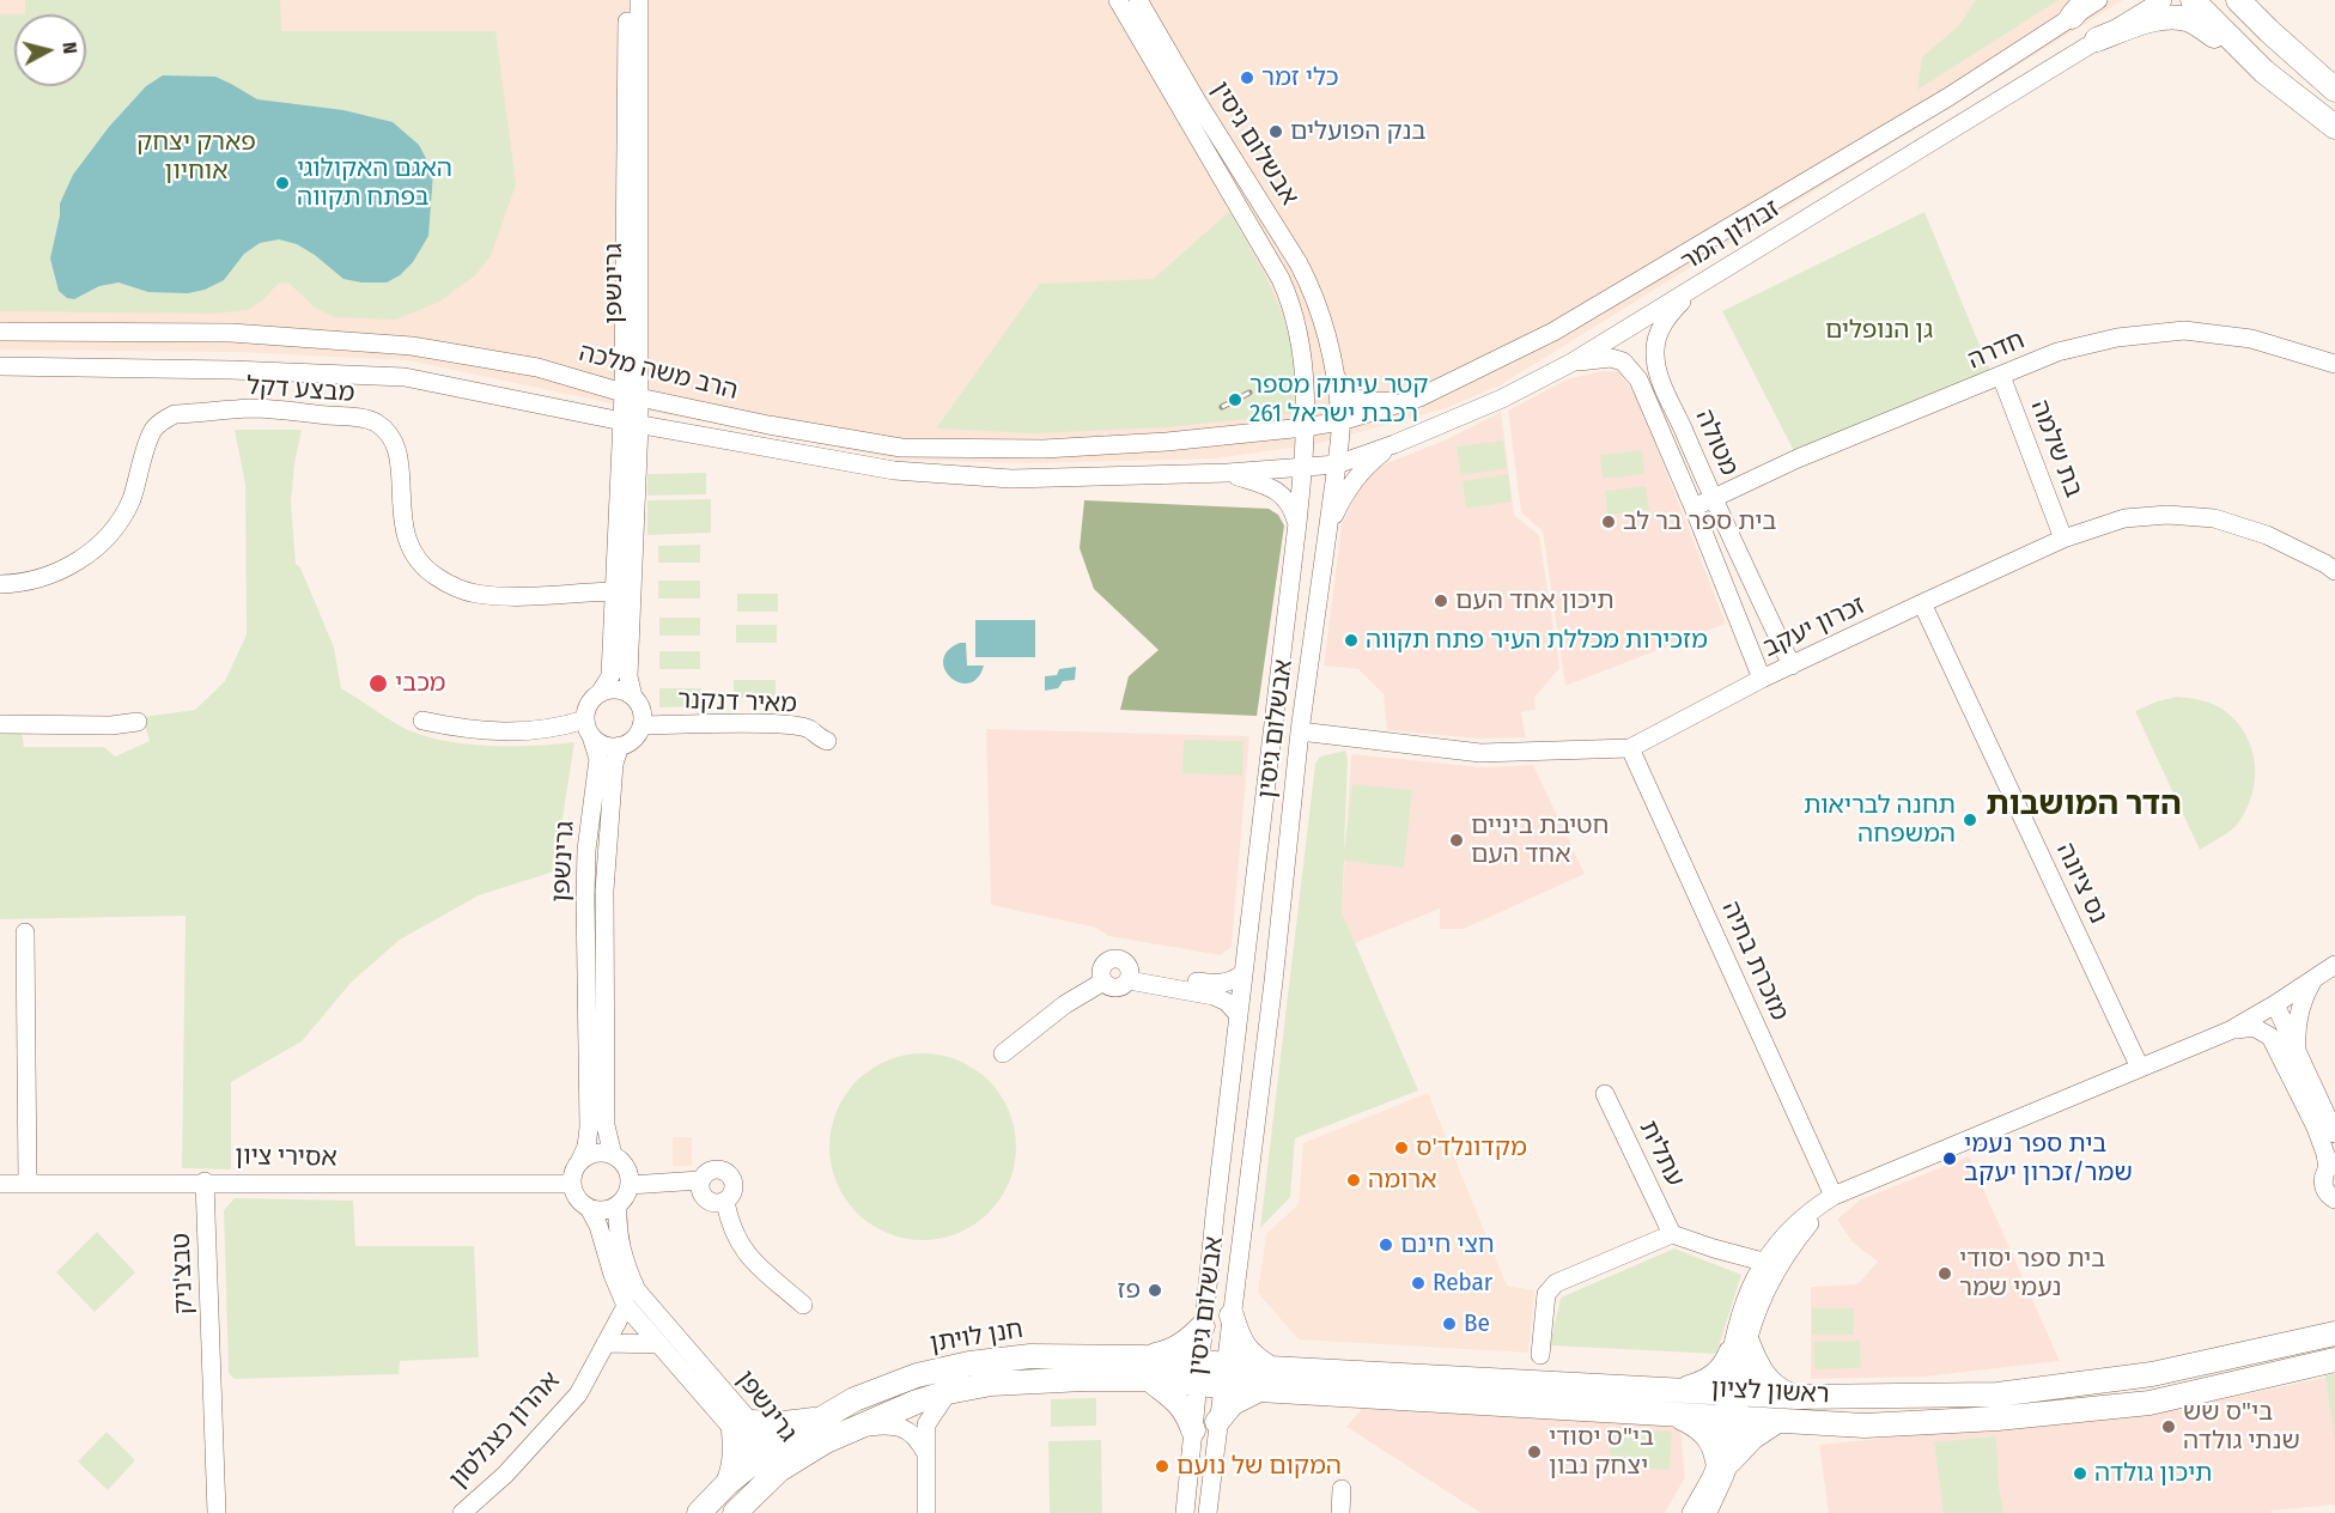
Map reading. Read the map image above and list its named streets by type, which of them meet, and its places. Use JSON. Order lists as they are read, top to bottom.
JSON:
{
  "streets": {
    "main road": ["חנן לויתן", "ראשון לציון"],
    "street": [
      "אבשלום גיסין",
      "זבולון המר",
      "גרינשפן",
      "חדרה",
      "הרב משה מלכה",
      "מבצע דקל",
      "מטולה",
      "בת שלמה",
      "זכרון יעקב",
      "מאיר דנקנר",
      "נס ציונה",
      "מזכרת בתיה",
      "עתלית",
      "אסירי ציון",
      "טבצ'ניק",
      "אהרון כצנלסון"
    ]
  },
  "crossings": [
    ["אבשלום גיסין", "זבולון המר"],
    ["אבשלום גיסין", "הרב משה מלכה"],
    ["אבשלום גיסין", "זכרון יעקב"],
    ["אבשלום גיסין", "חנן לויתן"],
    ["אבשלום גיסין", "ראשון לציון"],
    ["זבולון המר", "הרב משה מלכה"],
    ["זבולון המר", "מטולה"],
    ["גרינשפן", "הרב משה מלכה"],
    ["גרינשפן", "מבצע דקל"],
    ["גרינשפן", "מאיר דנקנר"],
    ["גרינשפן", "אסירי ציון"],
    ["גרינשפן", "חנן לויתן"],
    ["גרינשפן", "אהרון כצנלסון"],
    ["חדרה", "מטולה"],
    ["חדרה", "בת שלמה"],
    ["מטולה", "זכרון יעקב"],
    ["בת שלמה", "זכרון יעקב"],
    ["זכרון יעקב", "נס ציונה"],
    ["זכרון יעקב", "מזכרת בתיה"],
    ["אסירי ציון", "טבצ'ניק"],
    ["חנן לויתן", "ראשון לציון"]
  ],
  "districts": ["הדר המושבות"],
  "parks": ["פארק יצחק אוחיון", "גן הנופלים"],
  "places": [
    "כלי זמר",
    "בנק הפועלים",
    "האגם האקולוגי בפתח תקווה",
    "קטר עיתוק מספר 261 רכבת ישראל",
    "בית ספר בר לב",
    "תיכון אחד העם",
    "מזכירות מכללת העיר פתח תקווה",
    "מכבי",
    "תחנה לבריאות המשפחה",
    "חטיבת ביניים אחד העם",
    "מקדונלד'ס",
    "בית ספר נעמי שמר/זכרון יעקב",
    "ארומה",
    "חצי חינם",
    "בית ספר יסודי נעמי שמר",
    "Rebar",
    "פז",
    "Be",
    "בי\"ס שש שנתי גולדה",
    "בי\"ס יסודי יצחק נבון",
    "המקום של נועם",
    "תיכון גולדה"
  ],
  "north": "right"
}
